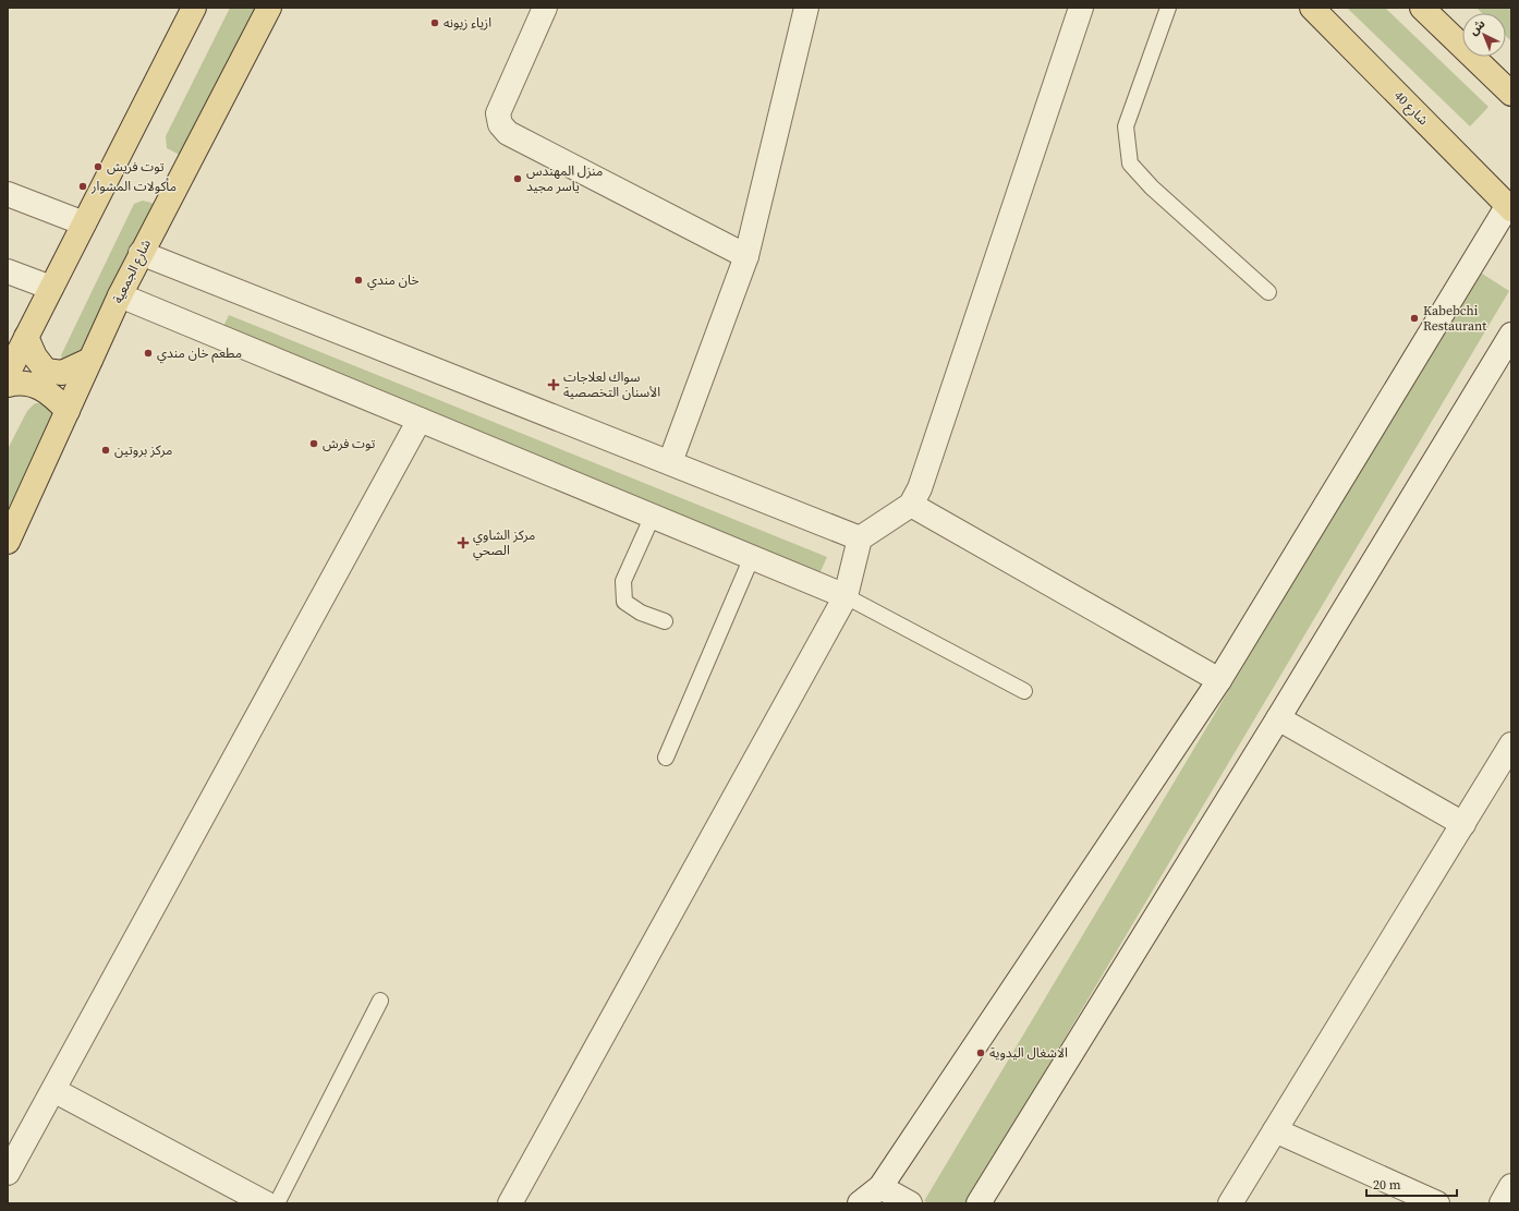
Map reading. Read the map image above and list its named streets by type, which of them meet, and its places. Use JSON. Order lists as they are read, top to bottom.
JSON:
{
  "streets": {
    "main road": ["شارع 40", "شارع الجمعية"]
  },
  "places": {
    "other": [
      "ازياء زيونه",
      "توت فريش",
      "منزل المهندس ياسر مجيد",
      "مأكولات المشوار",
      "خان مندي",
      "Kabebchi Restaurant",
      "مطعم خان مندي",
      "توت فرش",
      "مركز بروتين",
      "الاشغال اليدوية"
    ],
    "health": ["سواك لعلاجات الأسنان التخصصية", "مركز الشاوي الصحي"]
  },
  "scale_bar": "20 m",
  "north": "top left"
}
